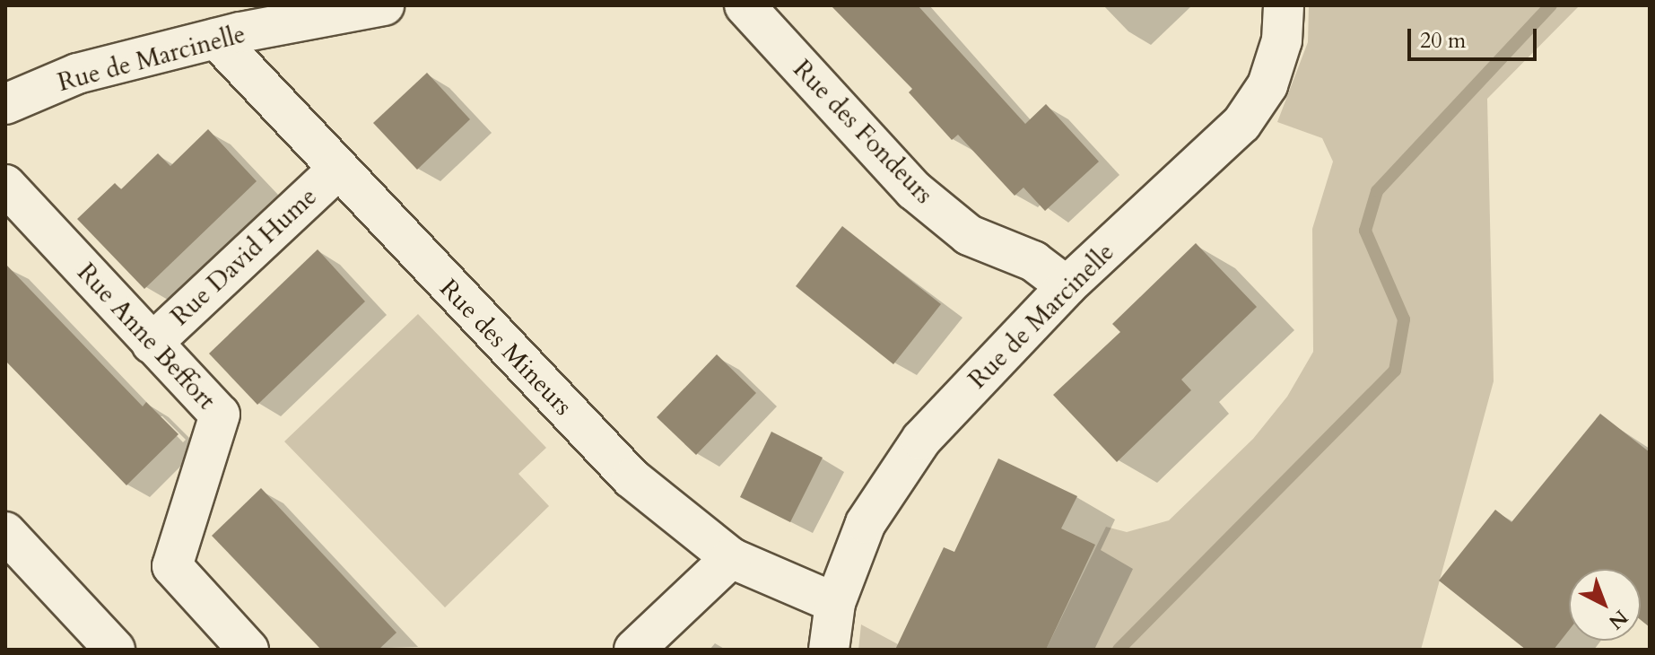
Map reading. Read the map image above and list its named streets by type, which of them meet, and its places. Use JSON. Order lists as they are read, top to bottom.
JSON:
{
  "streets": {
    "street": [
      "Rue de Marcinelle",
      "Rue des Fondeurs",
      "Rue David Hume",
      "Rue Anne Beffort",
      "Rue des Mineurs"
    ]
  },
  "crossings": [
    ["Rue de Marcinelle", "Rue des Fondeurs"],
    ["Rue de Marcinelle", "Rue des Mineurs"],
    ["Rue David Hume", "Rue Anne Beffort"],
    ["Rue David Hume", "Rue des Mineurs"]
  ],
  "scale_bar": "20 m",
  "north": "bottom right"
}
